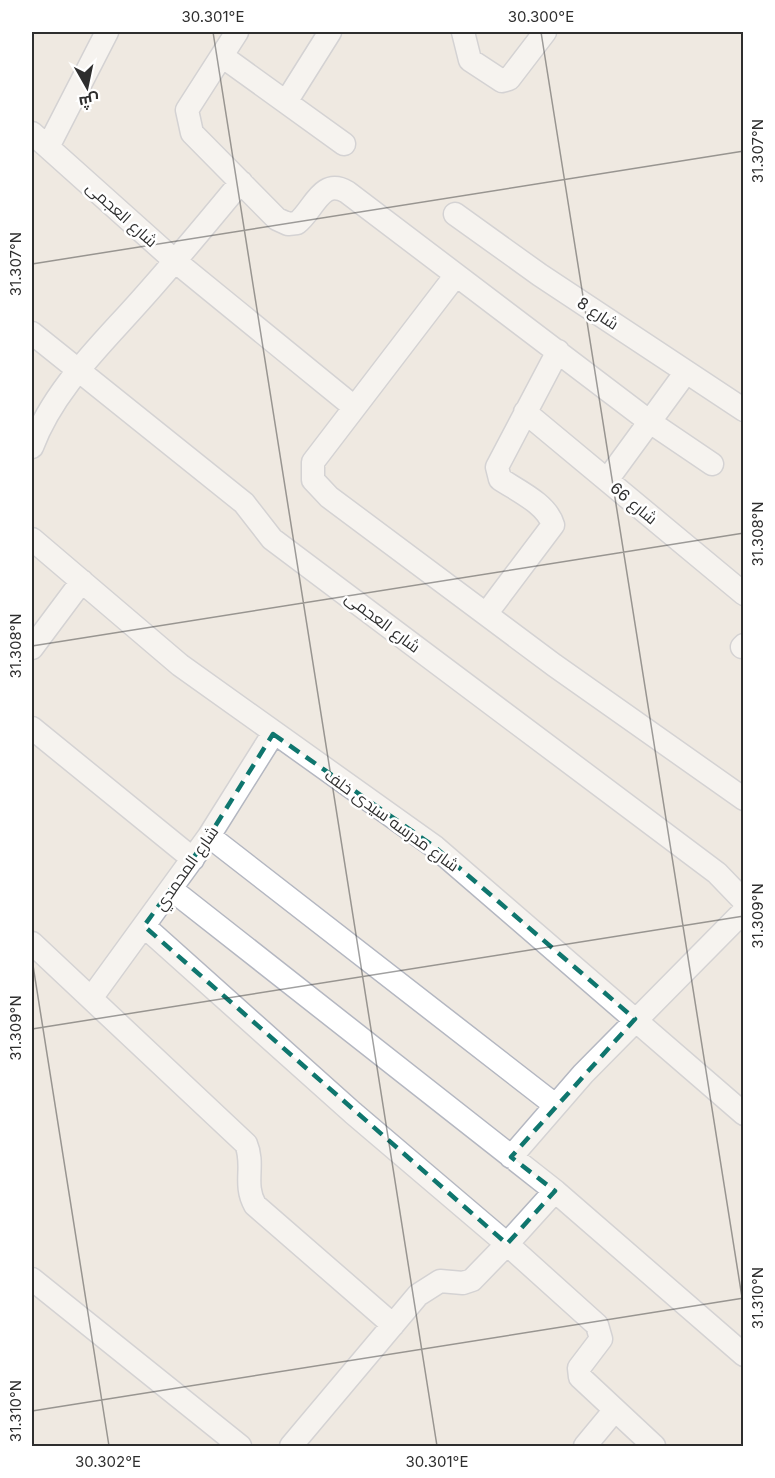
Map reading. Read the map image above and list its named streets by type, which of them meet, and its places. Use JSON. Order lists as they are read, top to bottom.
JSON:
{
  "streets": {
    "street": [
      "شارع العجمى",
      "شارع 8",
      "شارع 66",
      "شارع مدرسه سيدى خلف",
      "شارع المحمدي"
    ]
  },
  "crossings": [
    ["شارع مدرسه سيدى خلف", "شارع المحمدي"]
  ],
  "north": "bottom",
  "coordinates": [
    "30.301°E",
    "30.300°E",
    "31.307°N",
    "31.308°N",
    "31.309°N",
    "31.310°N",
    "30.302°E"
  ]
}
